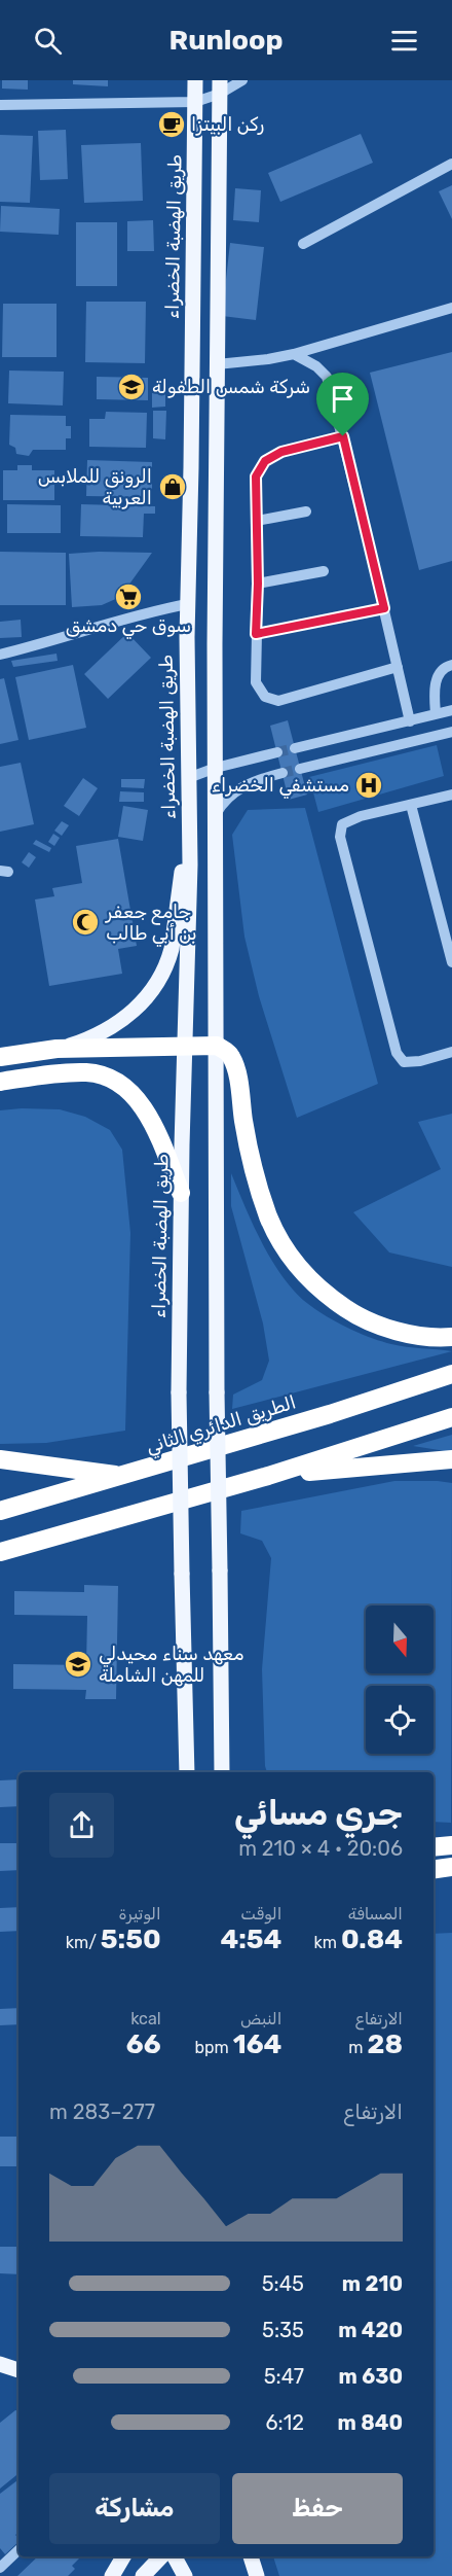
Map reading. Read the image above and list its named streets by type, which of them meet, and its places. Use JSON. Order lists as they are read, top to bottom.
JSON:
{
  "streets": {
    "highway": ["الطريق الدائري الثاني"],
    "main road": ["طريق الهضبة الخضراء"]
  },
  "places": {
    "cafe": ["ركن البيتزا"],
    "school or university": ["شركة شمس الطفولة", "معهد سناء محيدلي للمهن الشاملة"],
    "shop": ["الرونق للملابس العربية"],
    "supermarket": ["سوق حي دمشق"],
    "hospital": ["مستشفي الخضراء"],
    "mosque": ["جامع جعفر بن أبي طالب"]
  },
  "north": "bottom",
  "page": {
    "header": "Runloop",
    "heading": ["جري مسائي", "20:06 · 4 × 210 m"],
    "stats": [
      ["المسافة", "0.84 km"],
      ["الوقت", "4:54"],
      ["الوتيرة", "5:50 /km"],
      ["الارتفاع", "28 m"],
      ["النبض", "164 bpm"],
      ["kcal", "66"]
    ],
    "chart": ["الارتفاع", "277–283 m"],
    "list": [
      {
        "name": "210 m",
        "note": "5:45"
      },
      {
        "name": "420 m",
        "note": "5:35"
      },
      {
        "name": "630 m",
        "note": "5:47"
      },
      {
        "name": "840 m",
        "note": "6:12"
      }
    ],
    "buttons": ["حفظ", "مشاركة"]
  }
}
